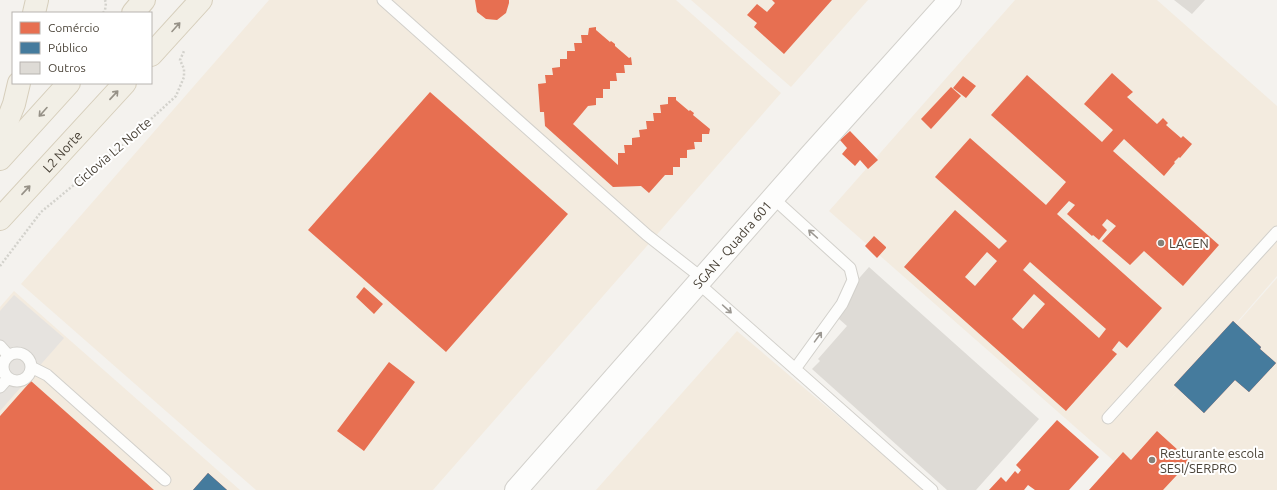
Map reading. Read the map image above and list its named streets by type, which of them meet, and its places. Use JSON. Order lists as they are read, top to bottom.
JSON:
{
  "streets": {
    "main road": ["L2 Norte"],
    "street": ["SGAN - Quadra 601"],
    "path": ["Ciclovia L2 Norte"]
  },
  "places": ["LACEN", "Resturante escola SESI/SERPRO"],
  "legend": ["Comércio", "Público", "Outros"]
}
